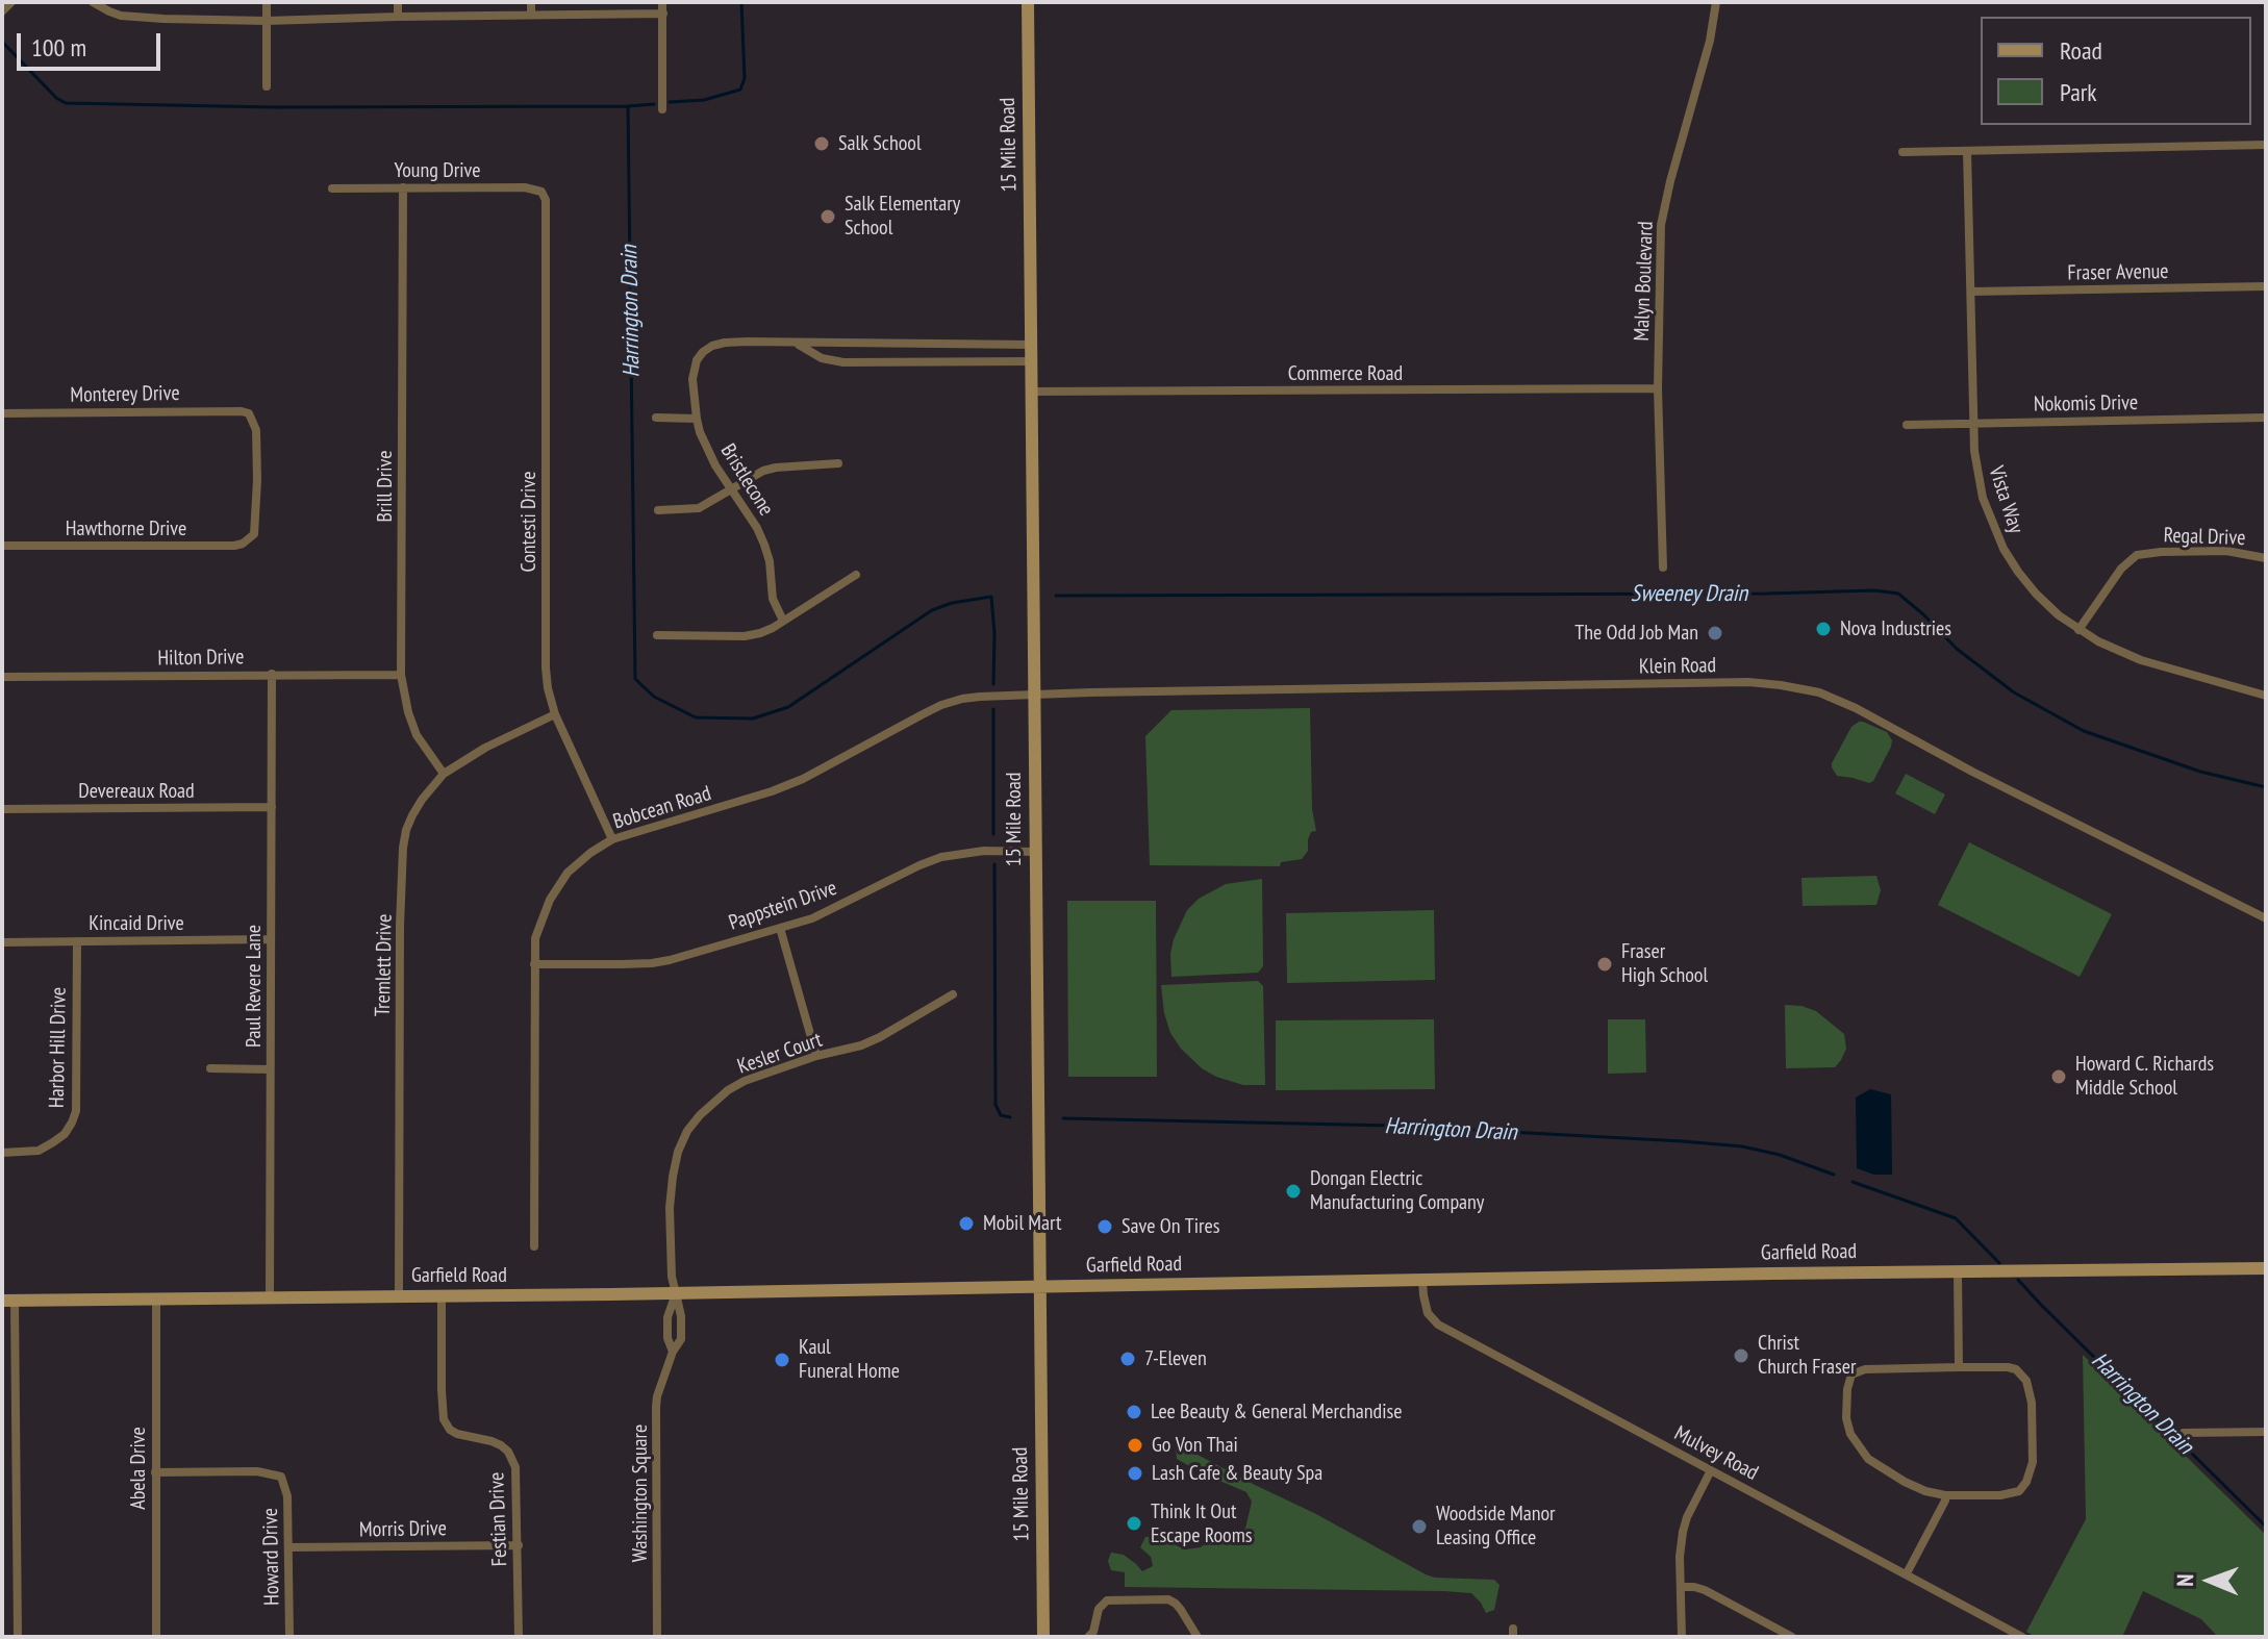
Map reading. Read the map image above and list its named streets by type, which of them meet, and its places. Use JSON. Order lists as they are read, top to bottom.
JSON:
{
  "streets": {
    "main road": ["15 Mile Road", "Garfield Road"],
    "street": [
      "Young Drive",
      "Fraser Avenue",
      "Malyn Boulevard",
      "Commerce Road",
      "Monterey Drive",
      "Nokomis Drive",
      "Bristlecone",
      "Brill Drive",
      "Vista Way",
      "Contesti Drive",
      "Hawthorne Drive",
      "Regal Drive",
      "Hilton Drive",
      "Klein Road",
      "Devereaux Road",
      "Bobcean Road",
      "Pappstein Drive",
      "Kincaid Drive",
      "Tremlett Drive",
      "Paul Revere Lane",
      "Harbor Hill Drive",
      "Kesler Court",
      "Mulvey Road",
      "Abela Drive",
      "Washington Square",
      "Festian Drive",
      "Morris Drive",
      "Howard Drive"
    ]
  },
  "crossings": [
    ["15 Mile Road", "Commerce Road"],
    ["15 Mile Road", "Bristlecone"],
    ["15 Mile Road", "Klein Road"],
    ["15 Mile Road", "Bobcean Road"],
    ["15 Mile Road", "Pappstein Drive"],
    ["15 Mile Road", "Garfield Road"],
    ["Young Drive", "Brill Drive"],
    ["Young Drive", "Contesti Drive"],
    ["Fraser Avenue", "Vista Way"],
    ["Malyn Boulevard", "Commerce Road"],
    ["Monterey Drive", "Hawthorne Drive"],
    ["Nokomis Drive", "Vista Way"],
    ["Brill Drive", "Hilton Drive"],
    ["Brill Drive", "Tremlett Drive"],
    ["Vista Way", "Regal Drive"],
    ["Contesti Drive", "Bobcean Road"],
    ["Contesti Drive", "Tremlett Drive"],
    ["Hilton Drive", "Paul Revere Lane"],
    ["Klein Road", "Bobcean Road"],
    ["Devereaux Road", "Paul Revere Lane"],
    ["Bobcean Road", "Pappstein Drive"],
    ["Kincaid Drive", "Paul Revere Lane"],
    ["Kincaid Drive", "Harbor Hill Drive"],
    ["Tremlett Drive", "Garfield Road"],
    ["Paul Revere Lane", "Garfield Road"],
    ["Kesler Court", "Garfield Road"],
    ["Kesler Court", "Washington Square"],
    ["Garfield Road", "Mulvey Road"],
    ["Garfield Road", "Abela Drive"],
    ["Garfield Road", "Washington Square"],
    ["Garfield Road", "Festian Drive"],
    ["Abela Drive", "Howard Drive"],
    ["Festian Drive", "Morris Drive"],
    ["Morris Drive", "Howard Drive"]
  ],
  "water": ["Harrington Drain", "Sweeney Drain"],
  "places": [
    "Salk School",
    "Salk Elementary School",
    "Nova Industries",
    "The Odd Job Man",
    "Fraser High School",
    "Howard C. Richards Middle School",
    "Dongan Electric Manufacturing Company",
    "Mobil Mart",
    "Save On Tires",
    "Christ Church Fraser",
    "7-Eleven",
    "Kaul Funeral Home",
    "Lee Beauty & General Merchandise",
    "Go Von Thai",
    "Lash Cafe & Beauty Spa",
    "Think It Out Escape Rooms",
    "Woodside Manor Leasing Office"
  ],
  "legend": ["Road", "Park"],
  "scale_bar": "100 m",
  "north": "left"
}
